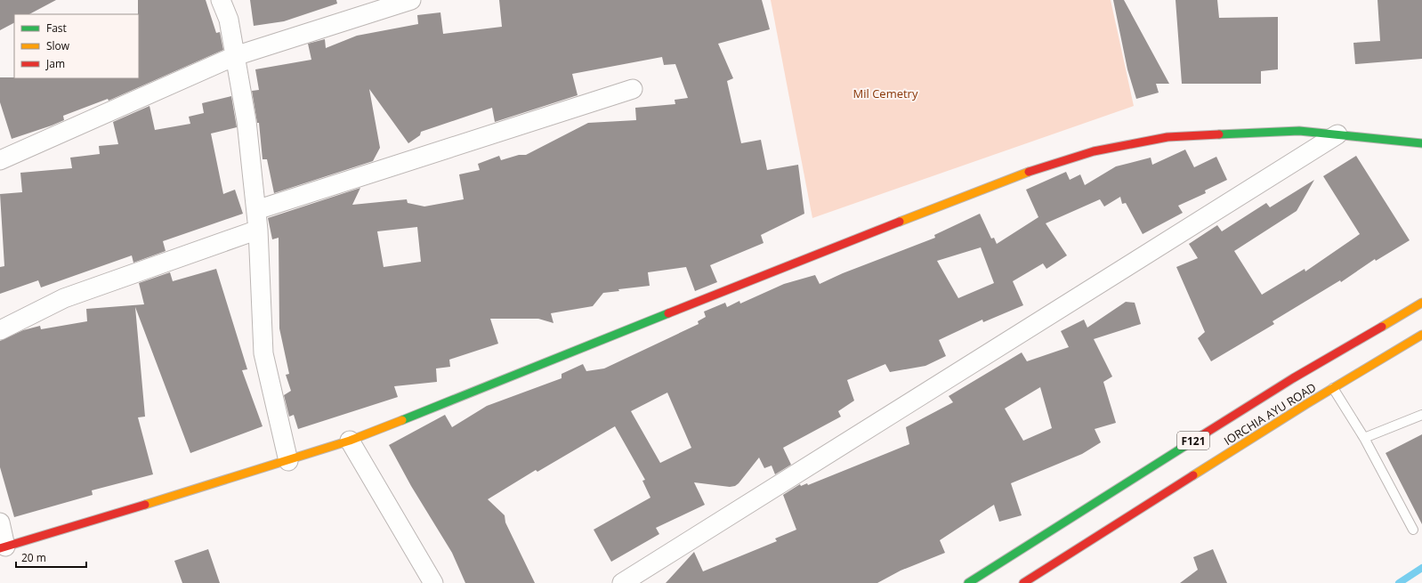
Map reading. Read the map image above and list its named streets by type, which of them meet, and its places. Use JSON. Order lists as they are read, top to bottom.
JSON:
{
  "streets": {
    "street": ["IORCHIA AYU ROAD", "F121"]
  },
  "parks": ["Mil Cemetry"],
  "legend": ["Fast", "Slow", "Jam"],
  "scale_bar": "20 m"
}
